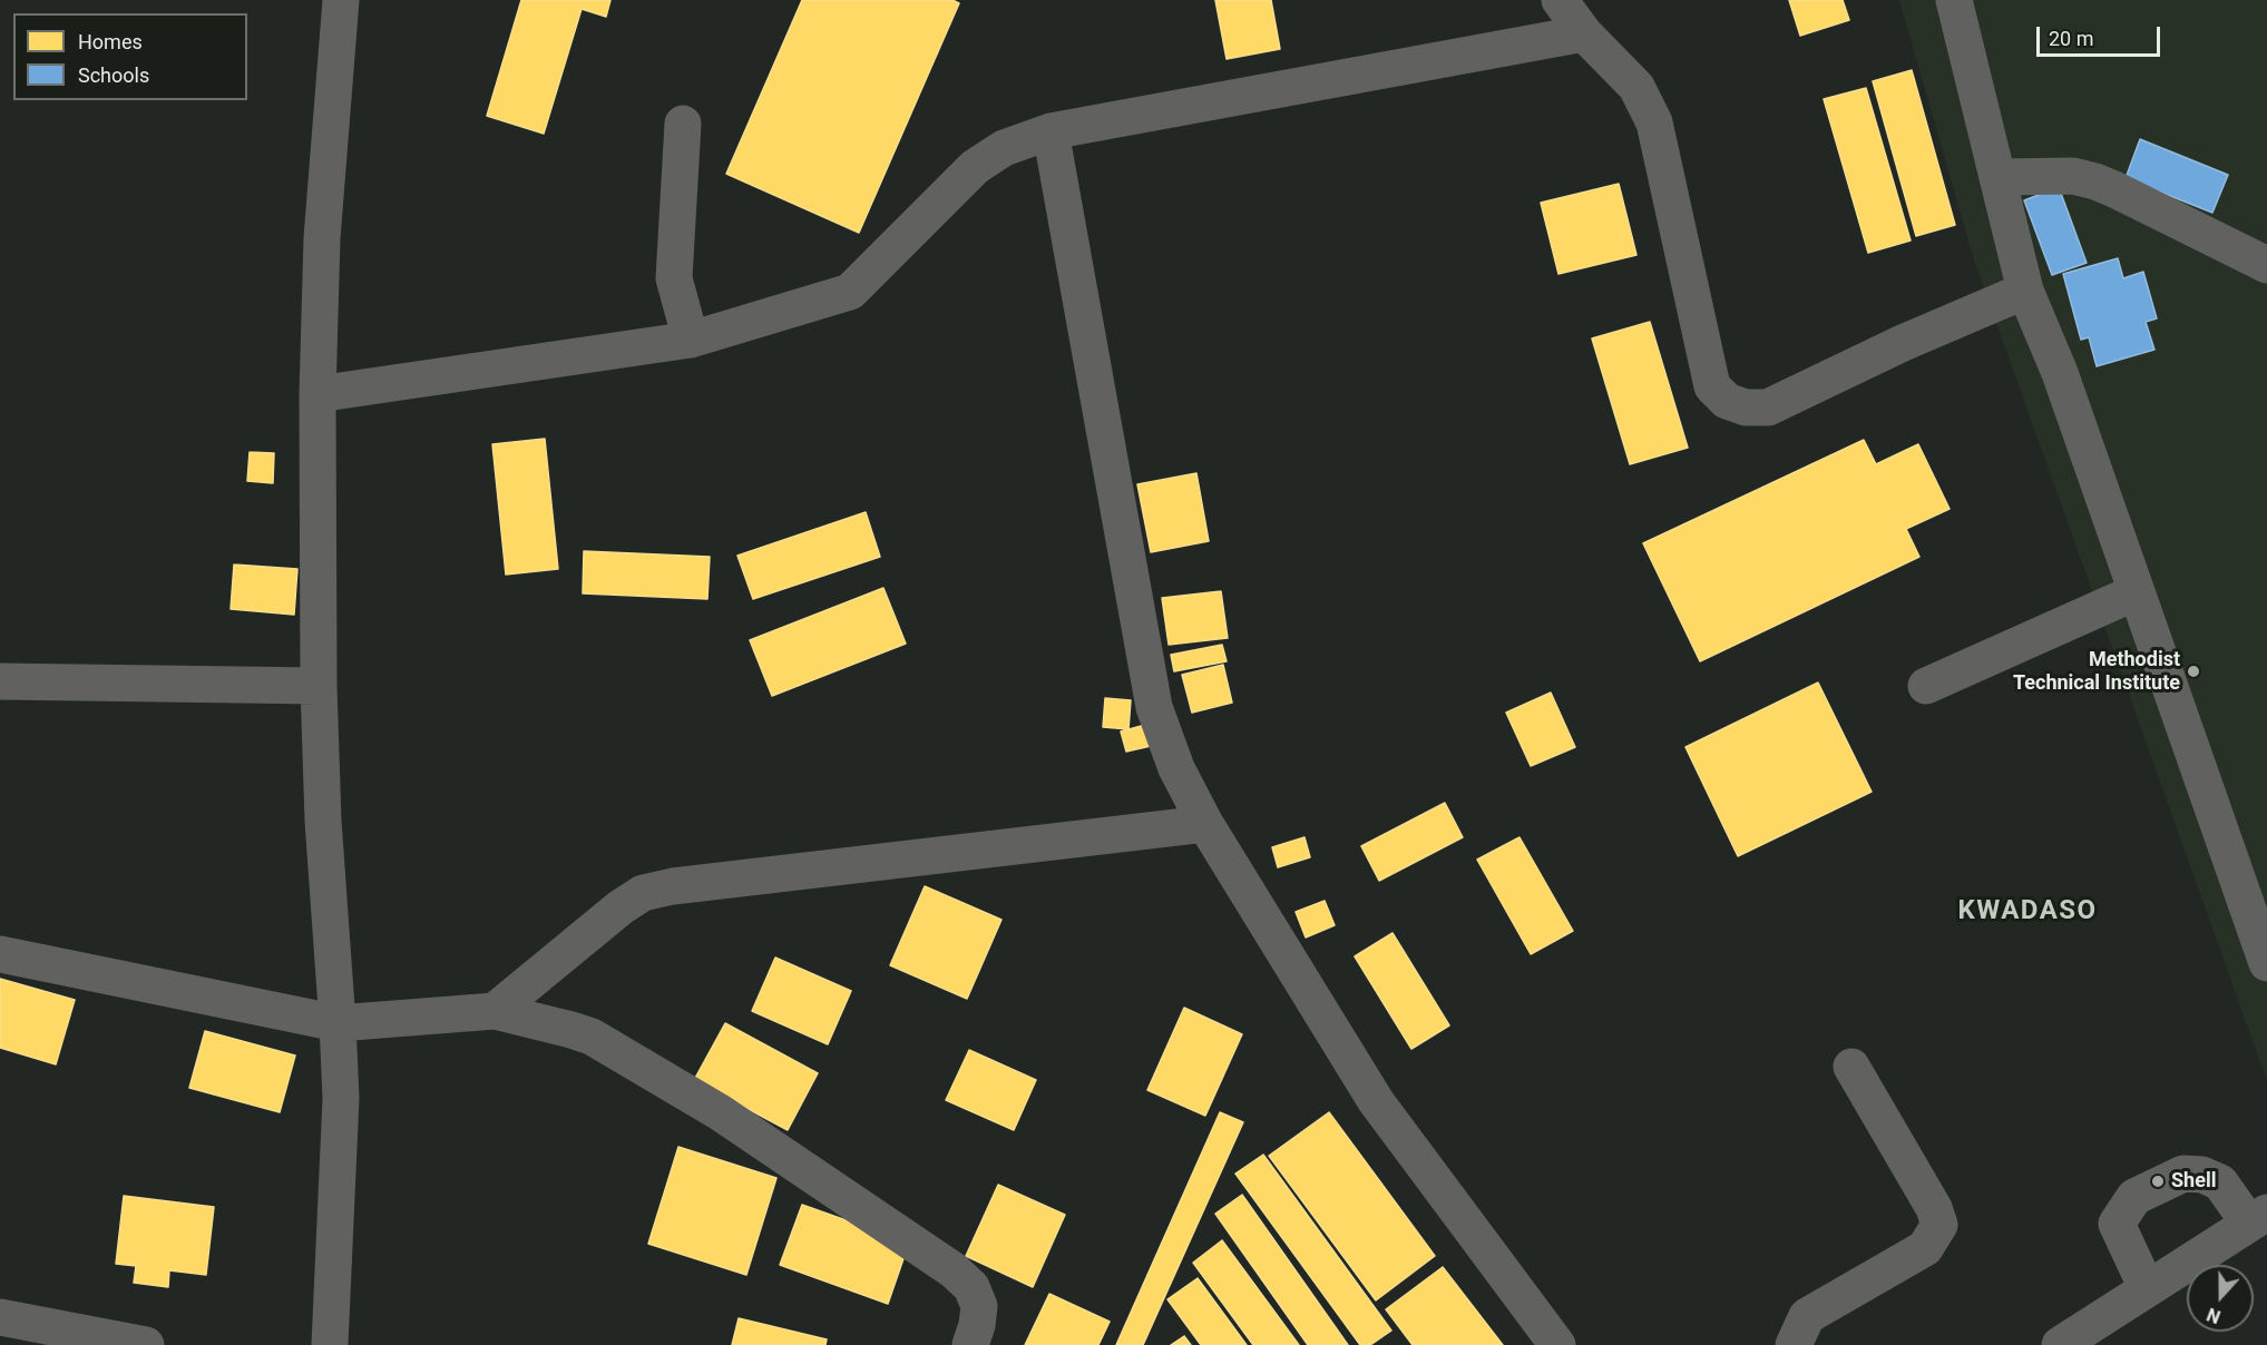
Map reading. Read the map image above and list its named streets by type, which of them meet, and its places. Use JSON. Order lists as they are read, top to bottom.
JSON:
{
  "districts": ["KWADASO"],
  "places": ["Methodist Technical Institute", "Shell"],
  "legend": ["Homes", "Schools"],
  "scale_bar": "20 m",
  "north": "bottom"
}
